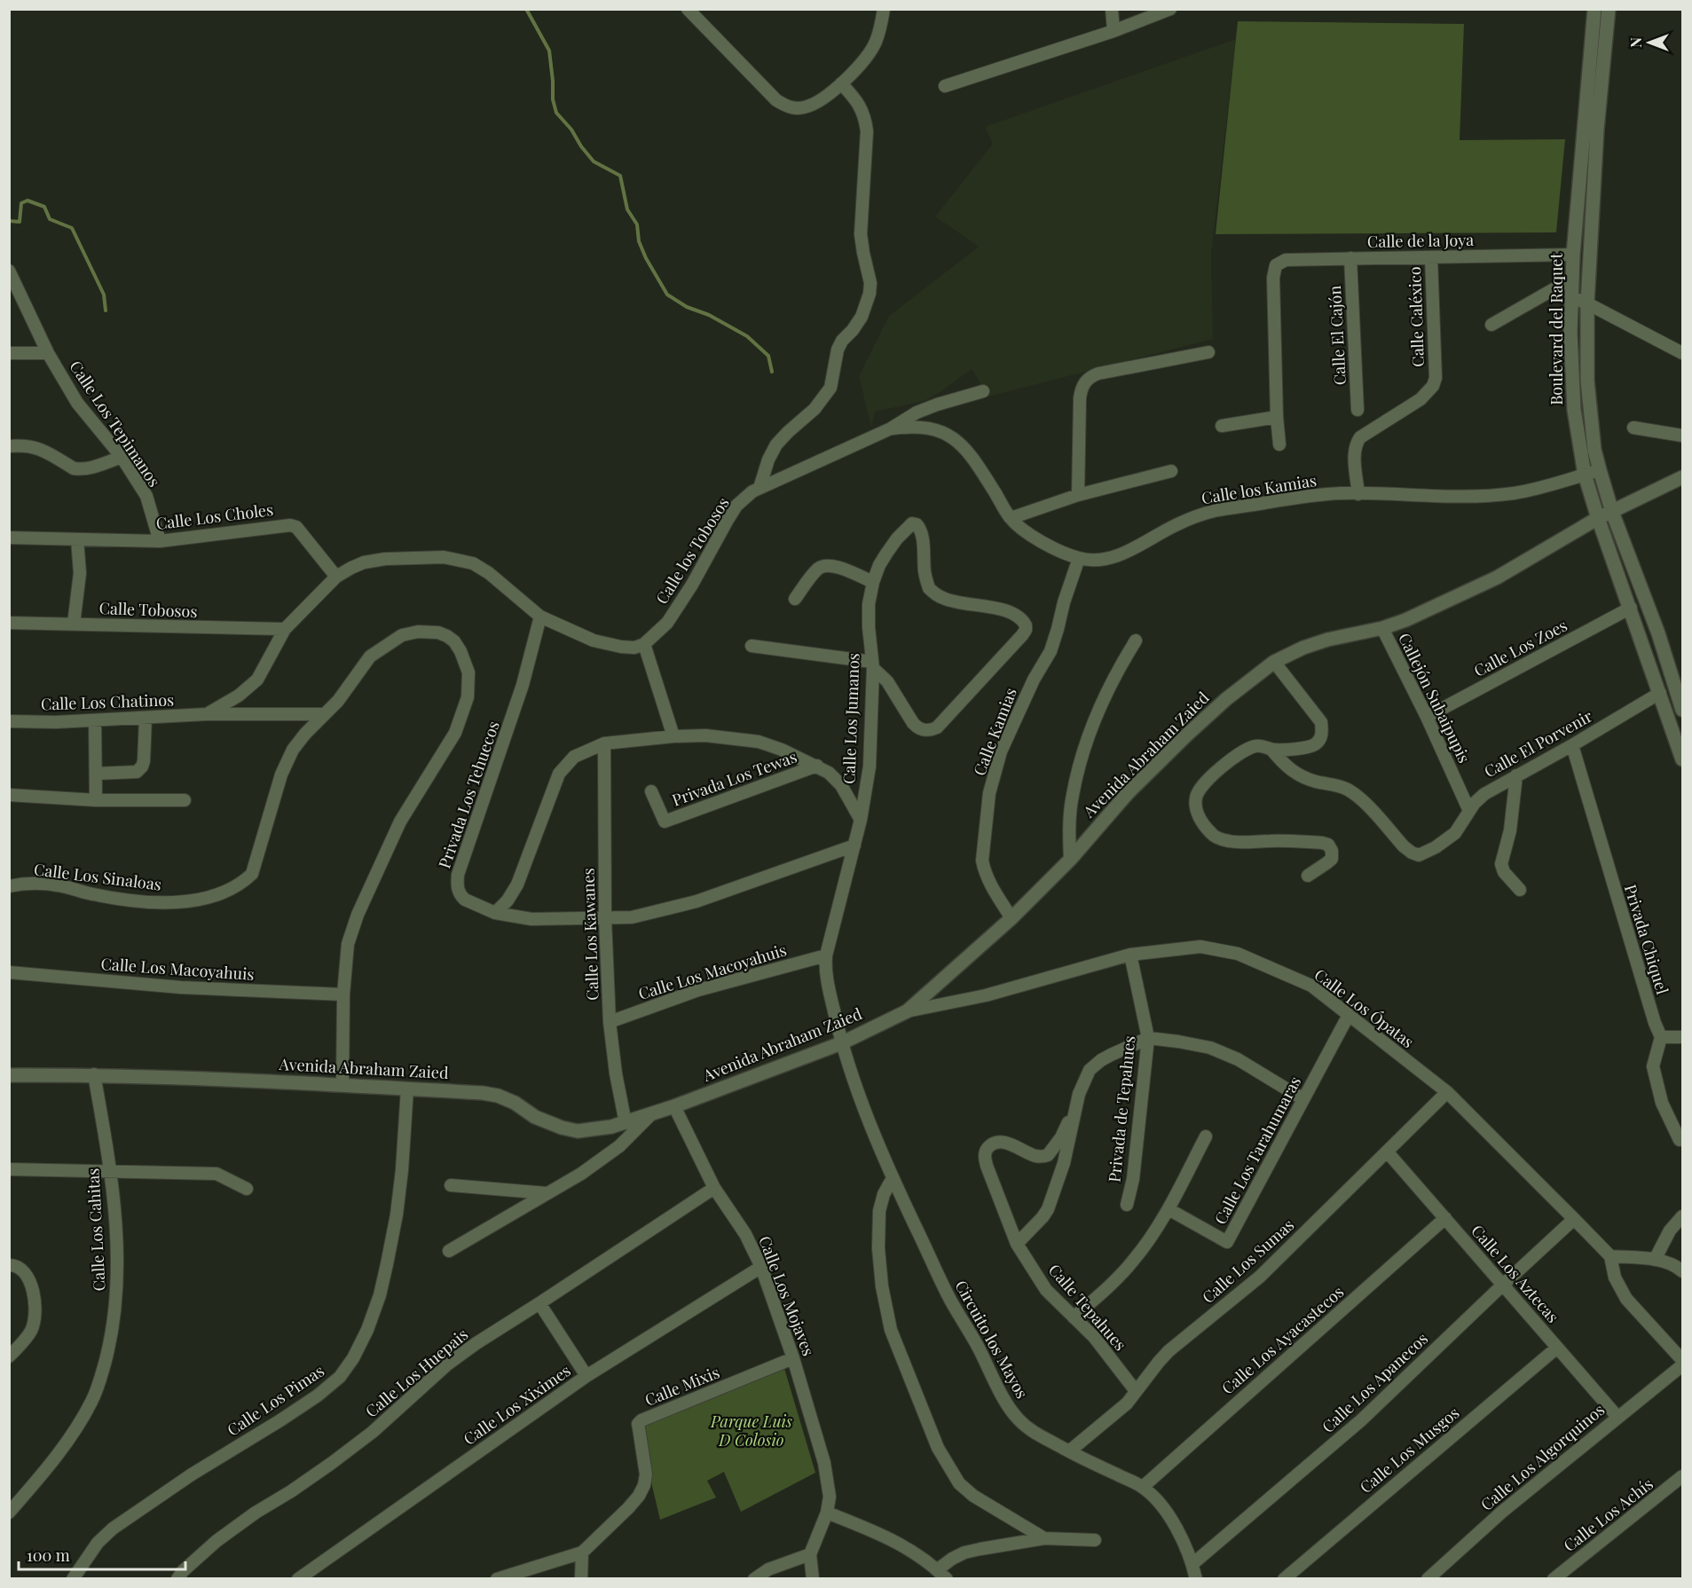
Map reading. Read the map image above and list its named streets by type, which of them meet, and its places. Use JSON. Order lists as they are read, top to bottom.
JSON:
{
  "streets": {
    "street": [
      "Calle de la Joya",
      "Calle Caléxico",
      "Boulevard del Raquet",
      "Calle El Cajón",
      "Calle Los Tepimanos",
      "Calle los Kamias",
      "Calle Los Choles",
      "Calle los Tobosos",
      "Calle Tobosos",
      "Calle Los Zoes",
      "Callejón Subaipupis",
      "Calle Los Chatinos",
      "Calle Los Jumanos",
      "Calle Kamias",
      "Calle El Porvenir",
      "Avenida Abraham Zaied",
      "Privada Los Tewas",
      "Privada Los Tehuecos",
      "Calle Los Sinaloas",
      "Calle Los Kawanes",
      "Privada Chiquel",
      "Calle Los Macoyahuis",
      "Calle Los Ópatas",
      "Privada de Tepahues",
      "Calle Los Tarahumaras",
      "Calle Los Cahitas",
      "Calle Los Sumas",
      "Calle Los Aztecas",
      "Calle Los Mojaves",
      "Calle Tepahues",
      "Circuito los Mayos",
      "Calle Los Ayacastecos",
      "Calle Los Huepais",
      "Calle Los Apanecos",
      "Calle Mixis",
      "Calle Los Pimas",
      "Calle Los Xiximes",
      "Calle Los Musgos",
      "Calle Los Algorquinos",
      "Calle Los Achís"
    ]
  },
  "crossings": [
    ["Calle de la Joya", "Calle Caléxico"],
    ["Calle de la Joya", "Boulevard del Raquet"],
    ["Calle de la Joya", "Calle El Cajón"],
    ["Calle Caléxico", "Calle los Kamias"],
    ["Boulevard del Raquet", "Calle los Kamias"],
    ["Boulevard del Raquet", "Calle Los Zoes"],
    ["Boulevard del Raquet", "Calle El Porvenir"],
    ["Boulevard del Raquet", "Avenida Abraham Zaied"],
    ["Calle Los Tepimanos", "Calle Los Choles"],
    ["Calle los Kamias", "Calle los Tobosos"],
    ["Calle los Kamias", "Calle Kamias"],
    ["Calle Los Choles", "Calle Los Chatinos"],
    ["Calle los Tobosos", "Calle Los Chatinos"],
    ["Calle Tobosos", "Calle Los Chatinos"],
    ["Calle Los Zoes", "Callejón Subaipupis"],
    ["Callejón Subaipupis", "Calle El Porvenir"],
    ["Callejón Subaipupis", "Avenida Abraham Zaied"],
    ["Calle Los Chatinos", "Privada Los Tehuecos"],
    ["Calle Los Chatinos", "Calle Los Sinaloas"],
    ["Calle Los Jumanos", "Avenida Abraham Zaied"],
    ["Calle Los Jumanos", "Privada Los Tehuecos"],
    ["Calle Los Jumanos", "Calle Los Macoyahuis"],
    ["Calle Los Jumanos", "Circuito los Mayos"],
    ["Calle Kamias", "Avenida Abraham Zaied"],
    ["Calle El Porvenir", "Privada Chiquel"],
    ["Avenida Abraham Zaied", "Calle Los Kawanes"],
    ["Avenida Abraham Zaied", "Calle Los Ópatas"],
    ["Avenida Abraham Zaied", "Calle Los Cahitas"],
    ["Avenida Abraham Zaied", "Calle Los Mojaves"],
    ["Avenida Abraham Zaied", "Circuito los Mayos"],
    ["Avenida Abraham Zaied", "Calle Los Pimas"],
    ["Privada Los Tehuecos", "Calle Los Kawanes"],
    ["Calle Los Sinaloas", "Calle Los Macoyahuis"],
    ["Calle Los Kawanes", "Calle Los Macoyahuis"],
    ["Calle Los Ópatas", "Privada de Tepahues"],
    ["Calle Los Ópatas", "Calle Los Tarahumaras"],
    ["Calle Los Ópatas", "Calle Los Sumas"],
    ["Calle Los Ópatas", "Calle Los Apanecos"],
    ["Privada de Tepahues", "Calle Tepahues"],
    ["Calle Los Sumas", "Calle Los Aztecas"],
    ["Calle Los Sumas", "Calle Tepahues"],
    ["Calle Los Sumas", "Circuito los Mayos"],
    ["Calle Los Aztecas", "Calle Los Ayacastecos"],
    ["Calle Los Aztecas", "Calle Los Apanecos"],
    ["Calle Los Aztecas", "Calle Los Musgos"],
    ["Calle Los Aztecas", "Calle Los Algorquinos"],
    ["Calle Los Mojaves", "Calle Los Huepais"],
    ["Calle Los Mojaves", "Calle Mixis"],
    ["Calle Los Mojaves", "Calle Los Xiximes"],
    ["Circuito los Mayos", "Calle Los Ayacastecos"],
    ["Circuito los Mayos", "Calle Los Apanecos"]
  ],
  "parks": ["Parque Luis D Colosio"],
  "scale_bar": "100 m",
  "north": "left"
}
